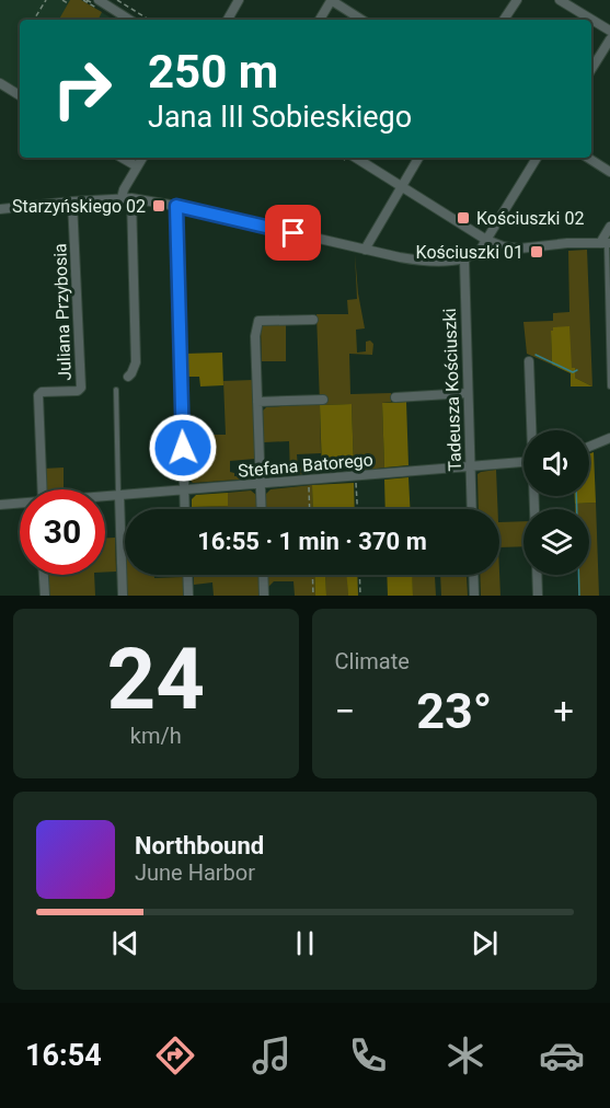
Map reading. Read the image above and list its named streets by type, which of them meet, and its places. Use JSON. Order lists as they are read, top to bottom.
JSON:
{
  "streets": {
    "street": ["Juliana Przybosia", "Tadeusza Kościuszki", "Stefana Batorego"]
  },
  "crossings": [
    ["Tadeusza Kościuszki", "Stefana Batorego"]
  ],
  "places": {
    "transit": ["Starzyńskiego 02", "Kościuszki 02", "Kościuszki 01"]
  },
  "page": {
    "turn": ["250 m", "Jana III Sobieskiego"],
    "limit": "30",
    "trip": "16:55 · 1 min · 370 m",
    "tile": [
      ["24", "km/h"],
      "Climate"
    ],
    "heat": ["−", "23°", "+"],
    "song": ["Northbound", "June Harbor"],
    "tabs": "16:54"
  }
}
